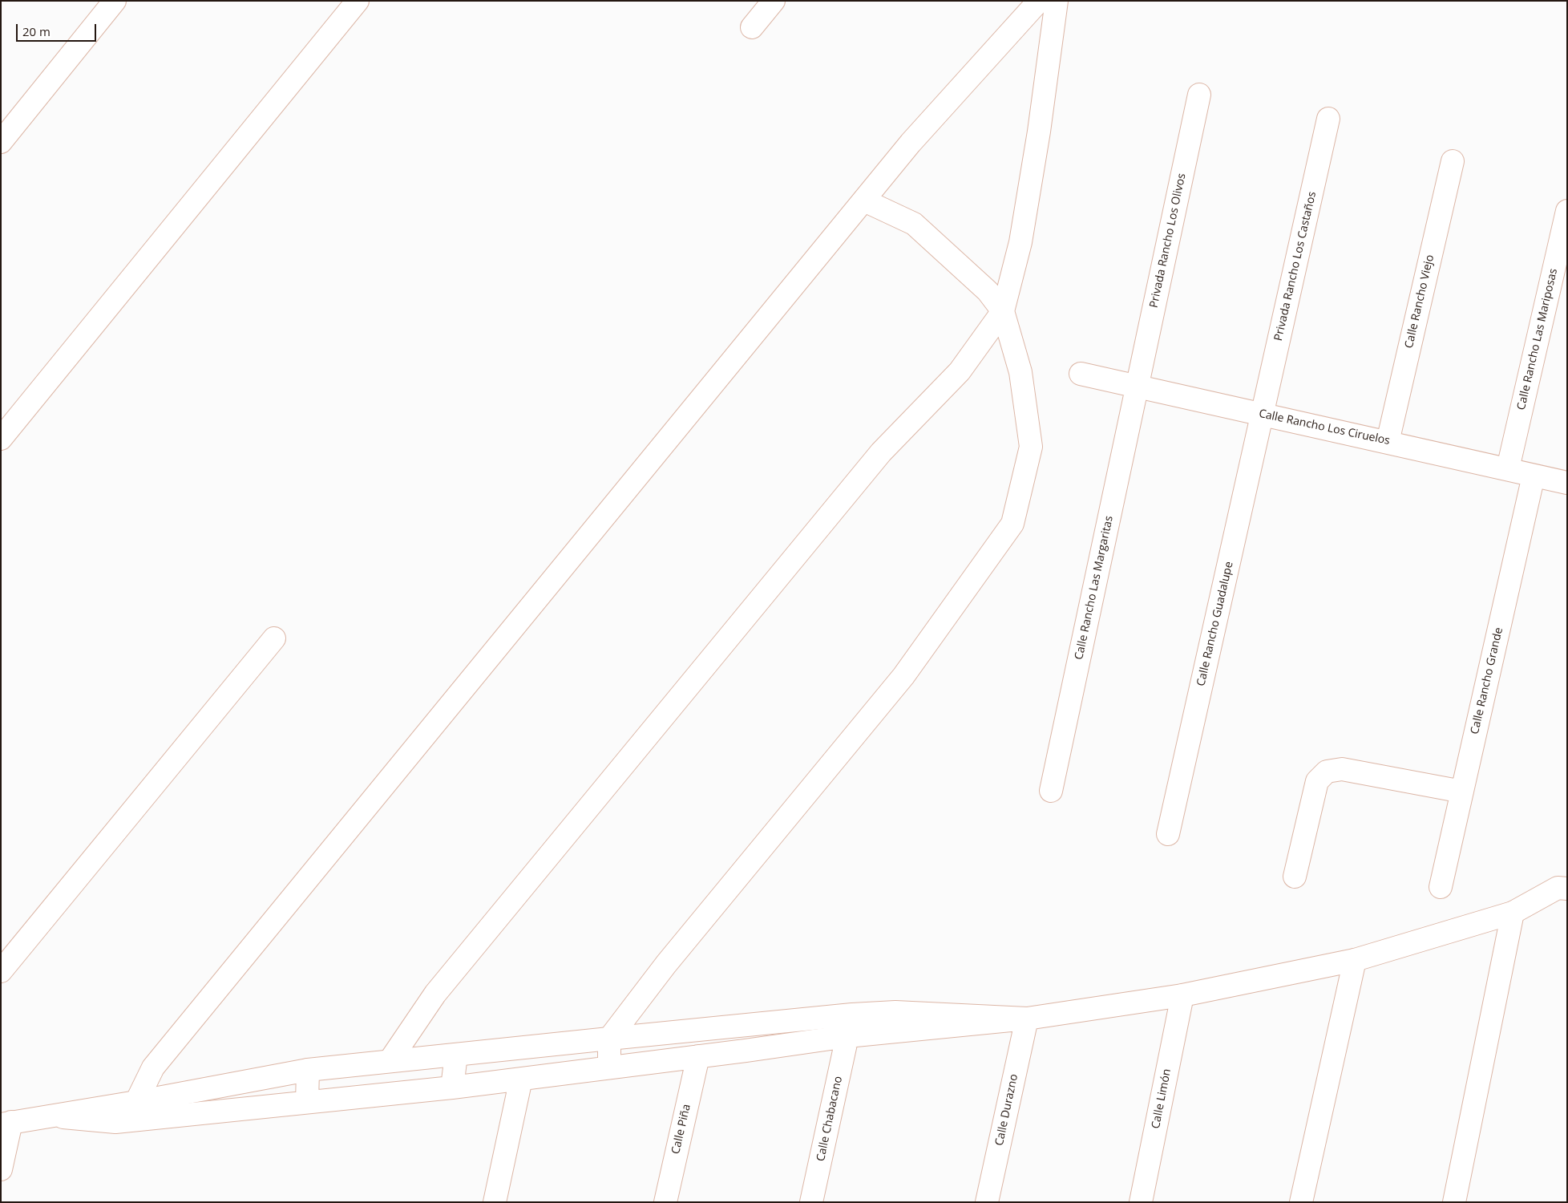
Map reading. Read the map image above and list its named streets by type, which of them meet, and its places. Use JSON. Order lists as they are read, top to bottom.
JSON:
{
  "streets": {
    "street": [
      "Privada Rancho Los Olivos",
      "Privada Rancho Los Castaños",
      "Calle Rancho Viejo",
      "Calle Rancho Las Mariposas",
      "Calle Rancho Los Ciruelos",
      "Calle Rancho Las Margaritas",
      "Calle Rancho Guadalupe",
      "Calle Rancho Grande",
      "Calle Limón",
      "Calle Durazno",
      "Calle Chabacano",
      "Calle Piña"
    ]
  },
  "crossings": [
    ["Privada Rancho Los Olivos", "Calle Rancho Los Ciruelos"],
    ["Privada Rancho Los Olivos", "Calle Rancho Las Margaritas"],
    ["Privada Rancho Los Castaños", "Calle Rancho Los Ciruelos"],
    ["Privada Rancho Los Castaños", "Calle Rancho Guadalupe"],
    ["Calle Rancho Viejo", "Calle Rancho Los Ciruelos"],
    ["Calle Rancho Las Mariposas", "Calle Rancho Los Ciruelos"],
    ["Calle Rancho Los Ciruelos", "Calle Rancho Las Margaritas"],
    ["Calle Rancho Los Ciruelos", "Calle Rancho Guadalupe"],
    ["Calle Rancho Los Ciruelos", "Calle Rancho Grande"]
  ],
  "scale_bar": "20 m"
}
